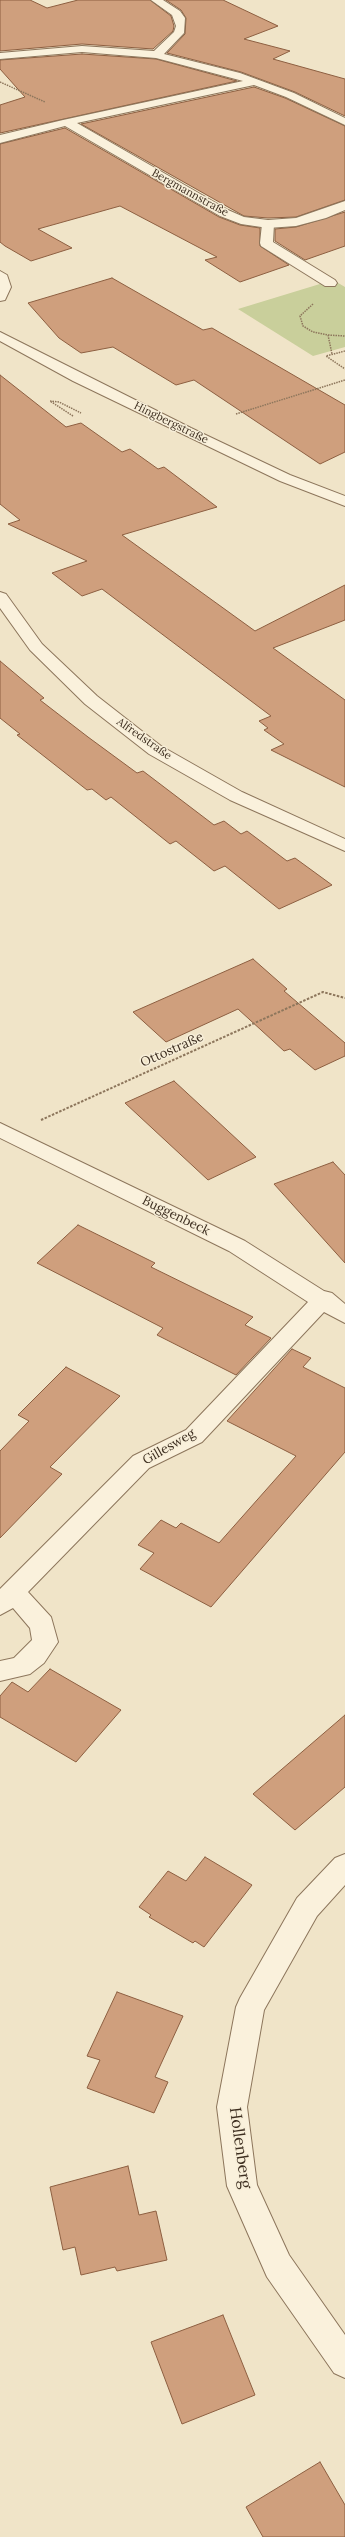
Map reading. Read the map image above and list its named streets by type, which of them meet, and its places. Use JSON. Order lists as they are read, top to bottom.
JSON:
{
  "streets": {
    "street": [
      "Bergmannstraße",
      "Hingbergstraße",
      "Alfredstraße",
      "Buggenbeck",
      "Gillesweg",
      "Hollenberg"
    ],
    "path": ["Ottostraße"]
  },
  "crossings": [
    ["Ottostraße", "Buggenbeck"],
    ["Buggenbeck", "Gillesweg"]
  ]
}
